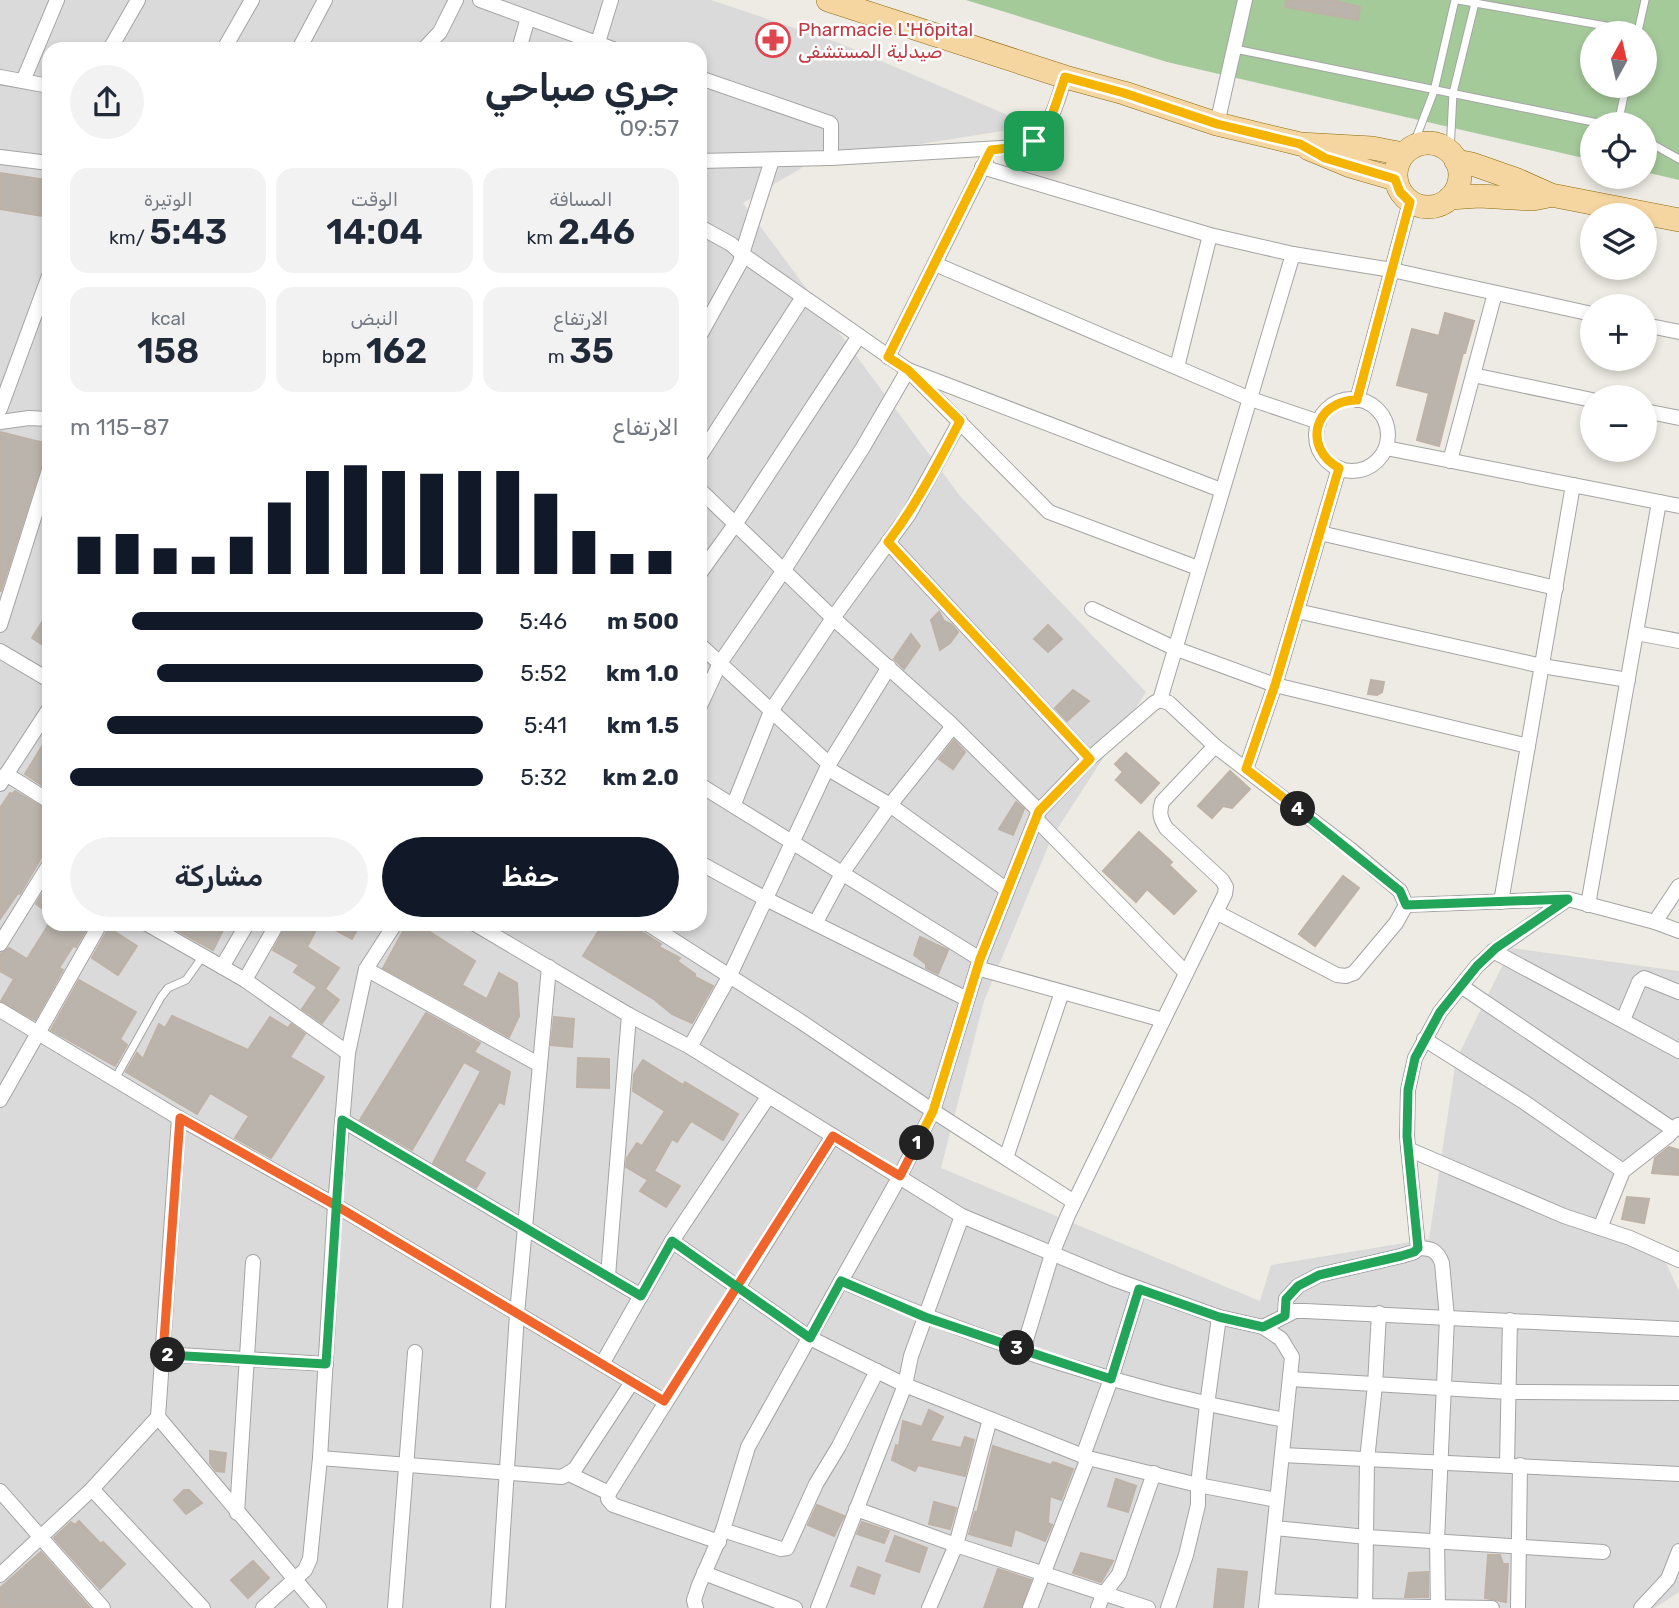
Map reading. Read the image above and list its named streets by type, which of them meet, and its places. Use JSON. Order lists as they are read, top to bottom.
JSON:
{
  "places": {
    "pharmacy": ["Pharmacie L'Hôpital صيدلية المستشفى"]
  },
  "north": "top",
  "page": {
    "map_buttons": ["+", "−"],
    "heading": ["جري صباحي", "09:57"],
    "stats": [
      ["المسافة", "2.46 km"],
      ["الوقت", "14:04"],
      ["الوتيرة", "5:43 /km"],
      ["الارتفاع", "35 m"],
      ["النبض", "162 bpm"],
      ["kcal", "158"]
    ],
    "chart": ["الارتفاع", "87–115 m"],
    "list": [
      {
        "name": "500 m",
        "note": "5:46"
      },
      {
        "name": "1.0 km",
        "note": "5:52"
      },
      {
        "name": "1.5 km",
        "note": "5:41"
      },
      {
        "name": "2.0 km",
        "note": "5:32"
      }
    ],
    "pins": [
      "4",
      "1",
      "3",
      "2"
    ],
    "buttons": ["حفظ", "مشاركة"]
  }
}
